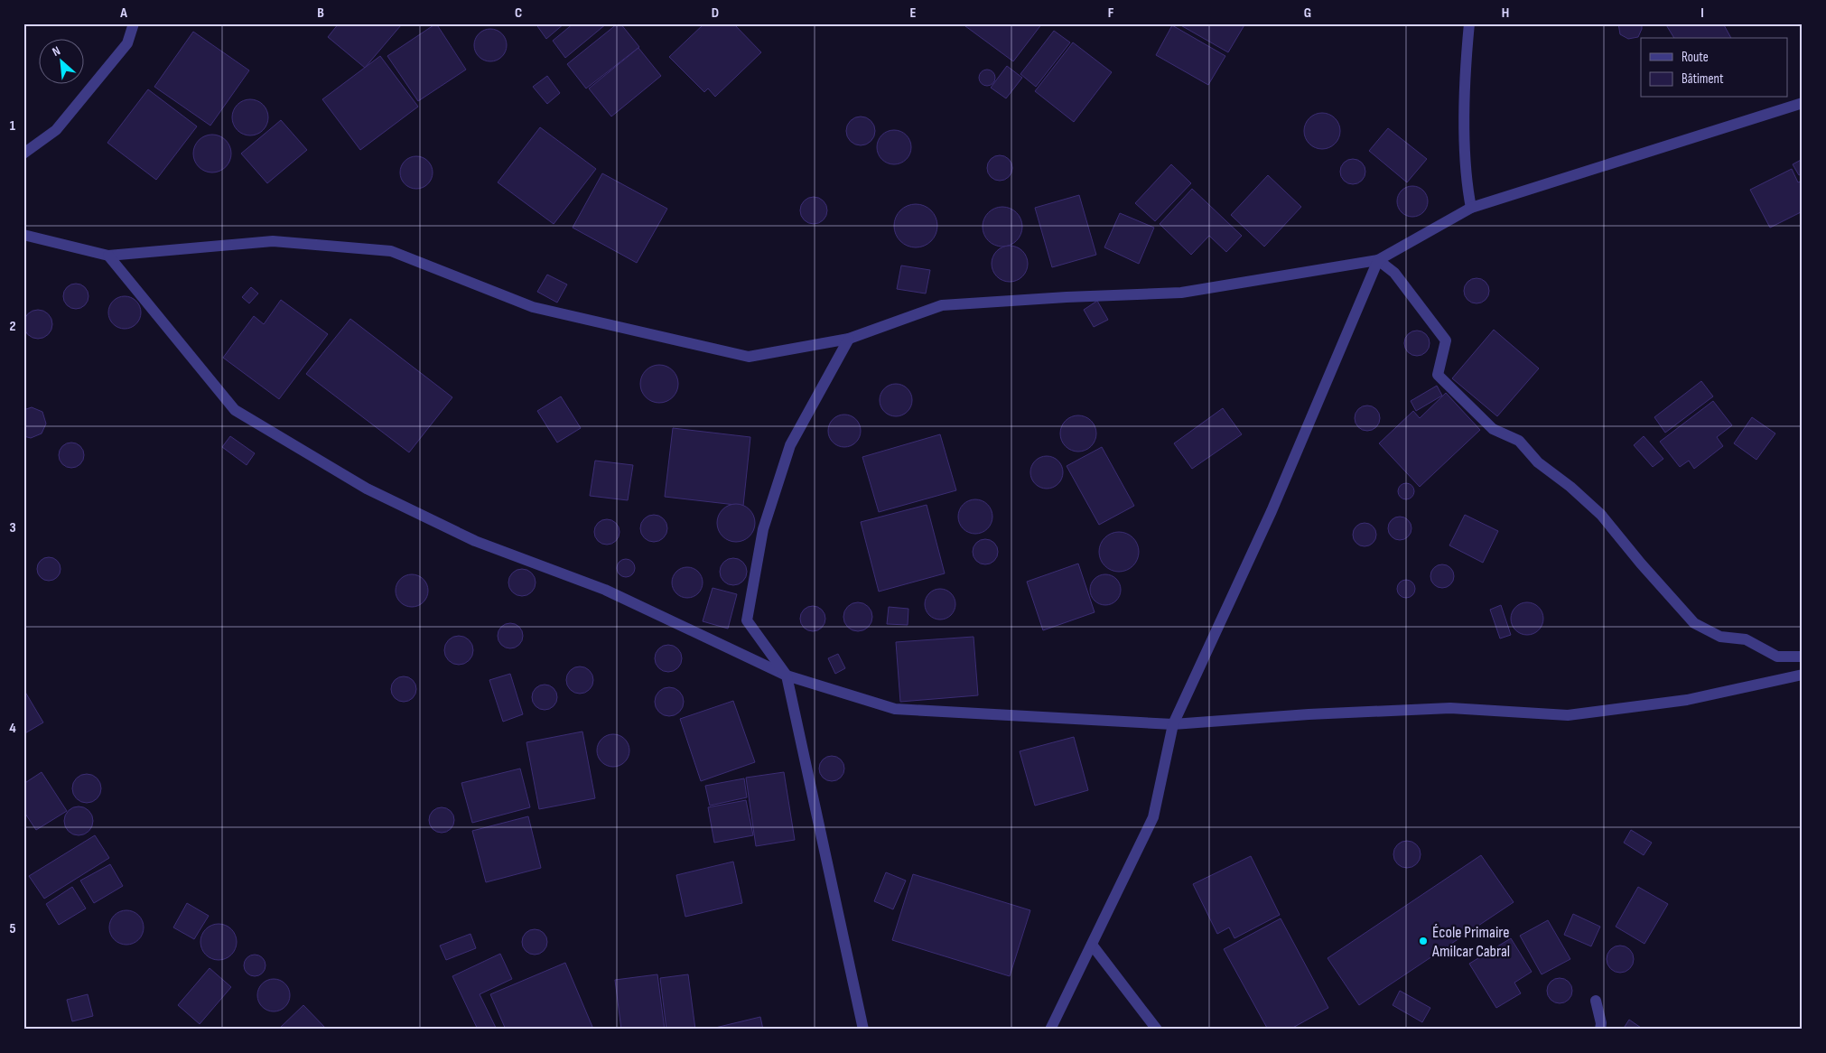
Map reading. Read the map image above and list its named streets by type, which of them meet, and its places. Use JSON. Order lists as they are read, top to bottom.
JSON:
{
  "places": ["École Primaire Amilcar Cabral"],
  "legend": ["Route", "Bâtiment"],
  "north": "top left",
  "grid": {
    "columns": [
      "A",
      "B",
      "C",
      "D",
      "E",
      "F",
      "G",
      "H",
      "I"
    ],
    "rows": [
      "1",
      "2",
      "3",
      "4",
      "5"
    ]
  }
}
